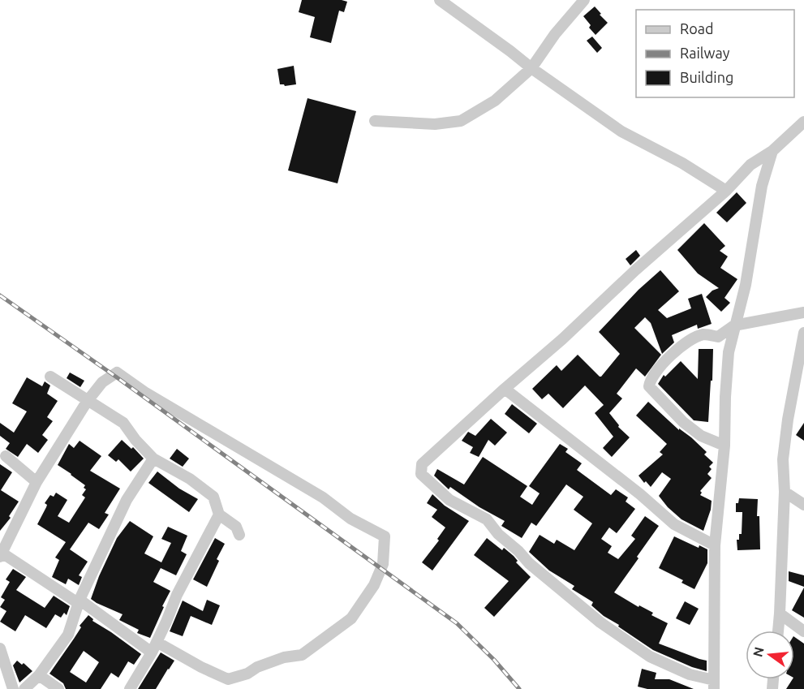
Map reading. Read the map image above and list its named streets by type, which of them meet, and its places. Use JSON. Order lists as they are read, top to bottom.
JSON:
{
  "legend": ["Road", "Railway", "Building"],
  "north": "left"
}
